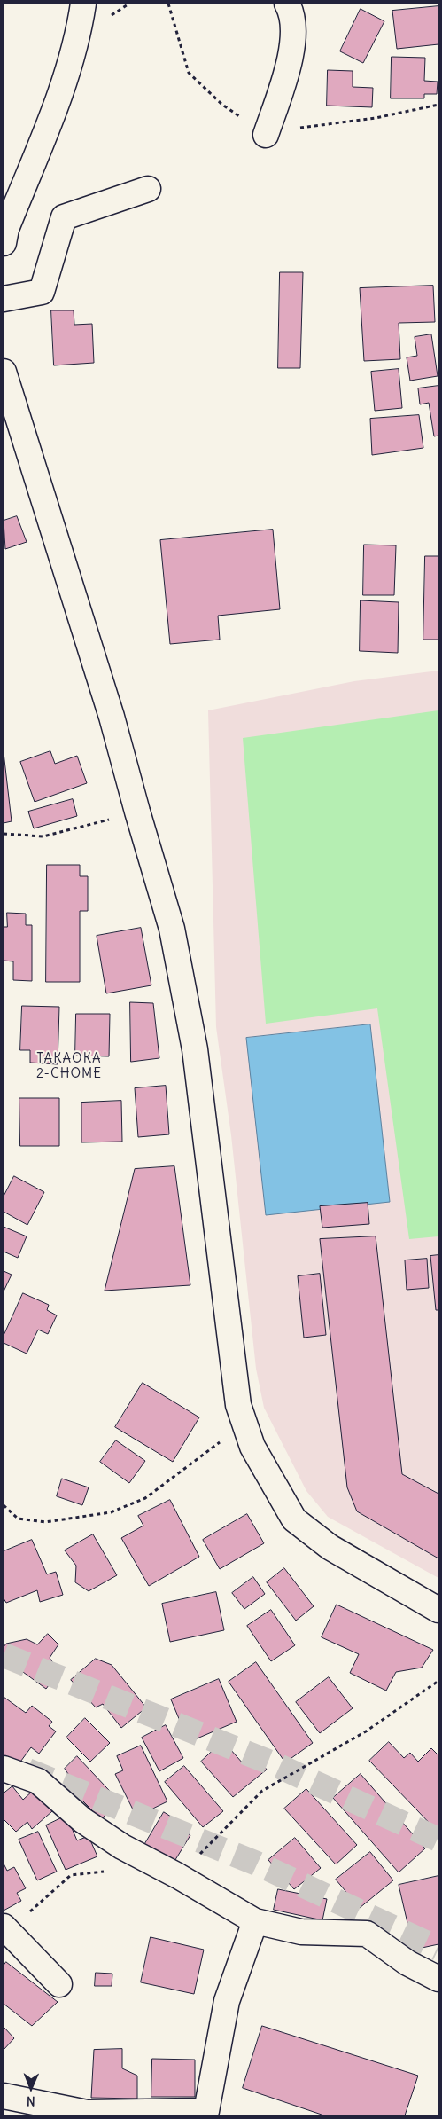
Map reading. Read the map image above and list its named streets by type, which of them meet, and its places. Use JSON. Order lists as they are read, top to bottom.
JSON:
{
  "districts": ["TAKAOKA 2-CHOME"],
  "north": "bottom"
}
